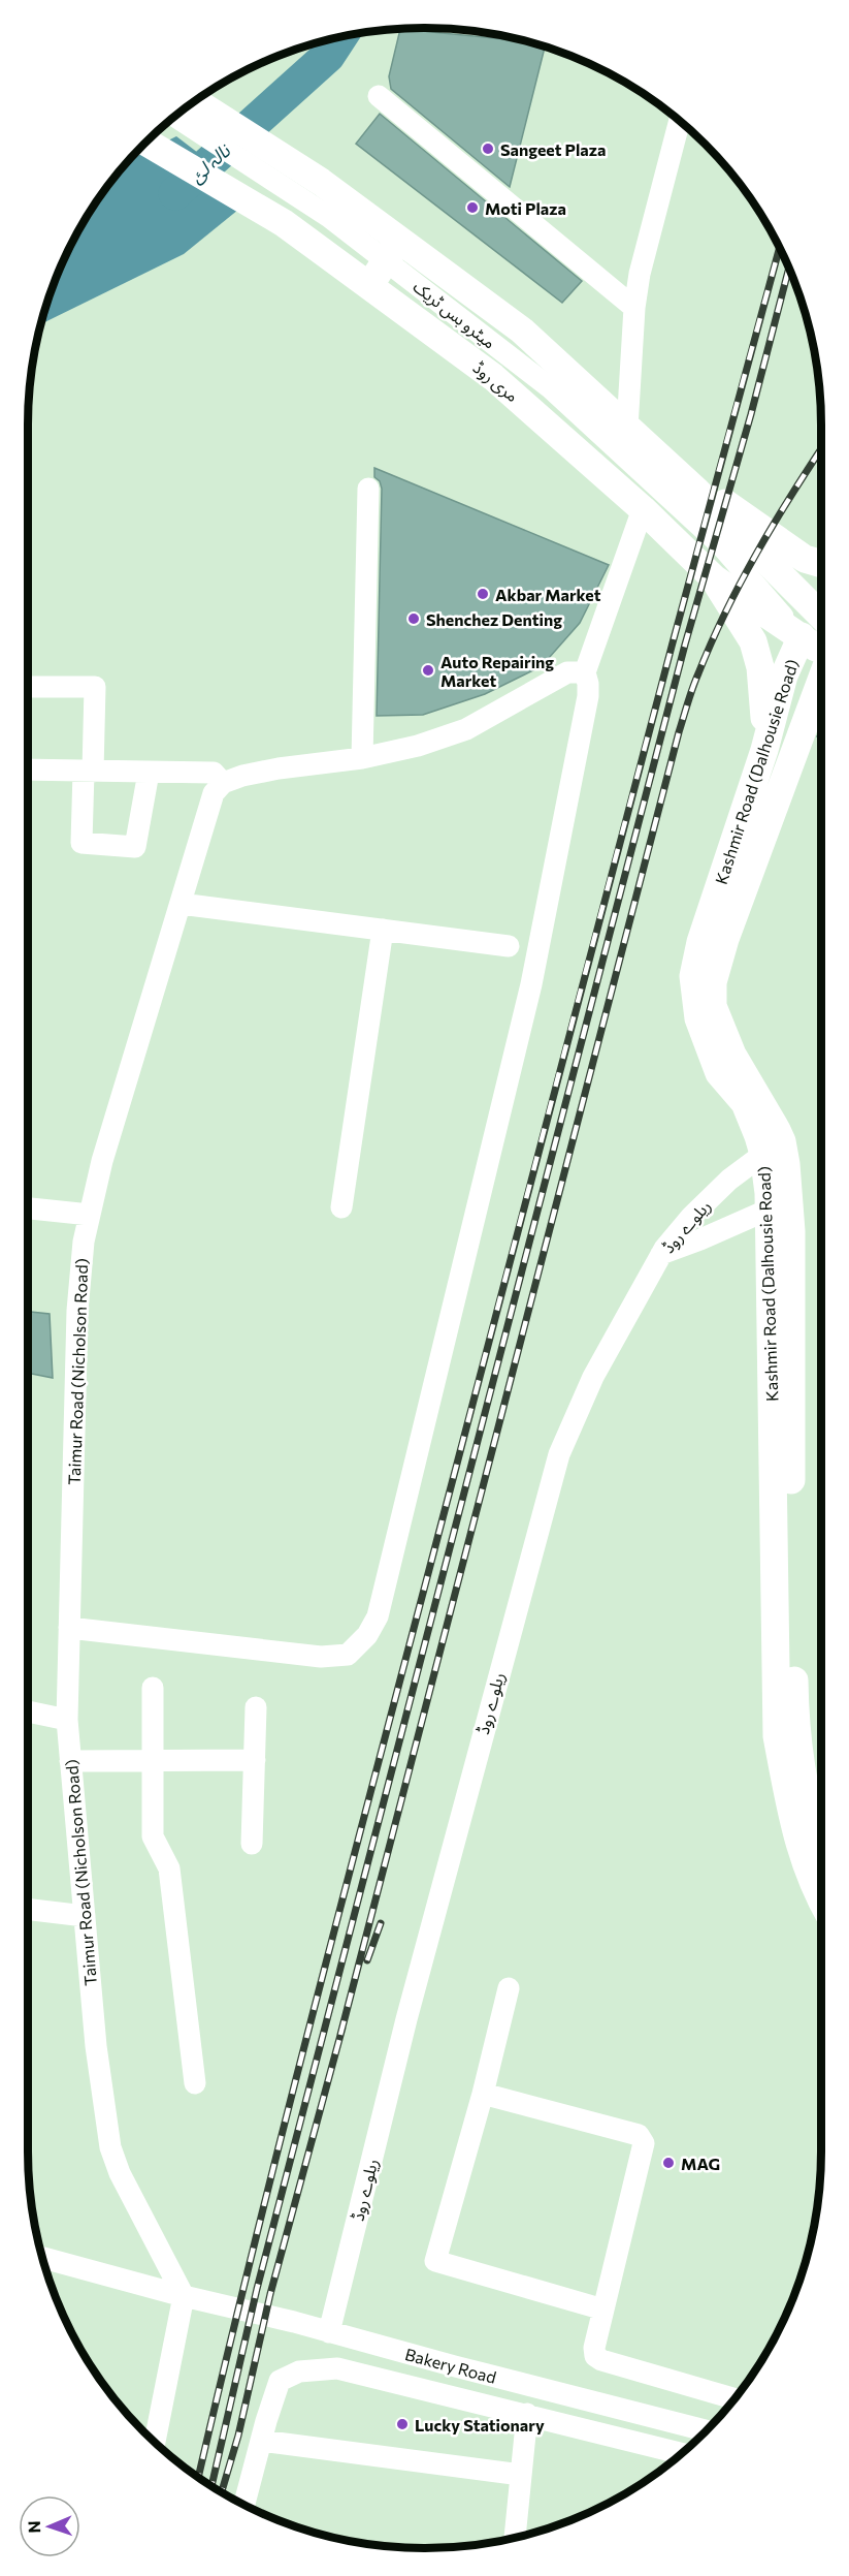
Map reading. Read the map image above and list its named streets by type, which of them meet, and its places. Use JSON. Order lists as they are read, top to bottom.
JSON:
{
  "streets": {
    "main road": ["مری روڈ", "Kashmir Road (Dalhousie Road)"],
    "street": [
      "میٹرو بس ٹریک",
      "ریلوے روڈ",
      "Taimur Road (Nicholson Road)",
      "Bakery Road"
    ]
  },
  "crossings": [
    ["مری روڈ", "Kashmir Road (Dalhousie Road)"],
    ["Kashmir Road (Dalhousie Road)", "ریلوے روڈ"],
    ["ریلوے روڈ", "Bakery Road"],
    ["Taimur Road (Nicholson Road)", "Bakery Road"]
  ],
  "water": ["نالہ لئ"],
  "places": [
    "Sangeet Plaza",
    "Moti Plaza",
    "Akbar Market",
    "Shenchez Denting",
    "Auto Repairing Market",
    "MAG",
    "Lucky Stationary"
  ],
  "north": "left"
}
